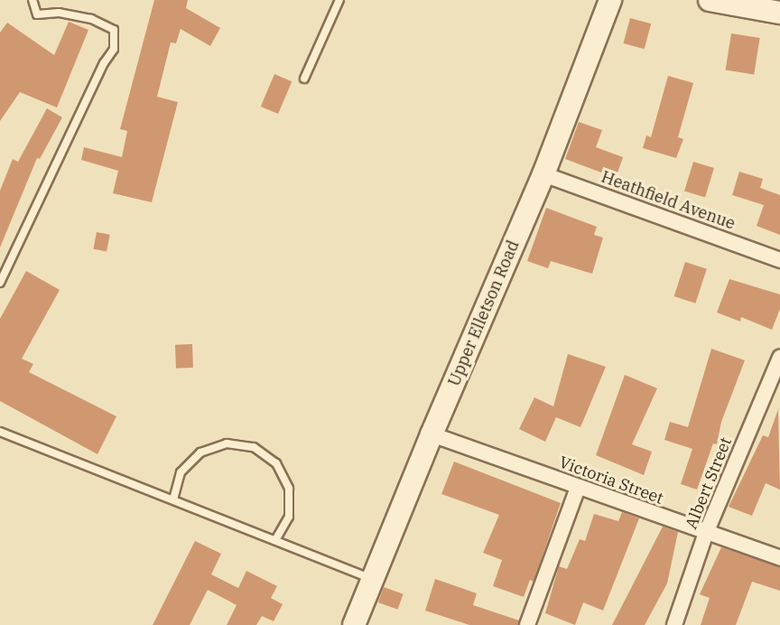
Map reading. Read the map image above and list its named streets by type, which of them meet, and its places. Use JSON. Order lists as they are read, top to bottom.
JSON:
{
  "streets": {
    "street": [
      "Heathfield Avenue",
      "Upper Elletson Road",
      "Victoria Street",
      "Albert Street"
    ]
  },
  "crossings": [
    ["Heathfield Avenue", "Upper Elletson Road"],
    ["Upper Elletson Road", "Victoria Street"],
    ["Victoria Street", "Albert Street"]
  ]
}
